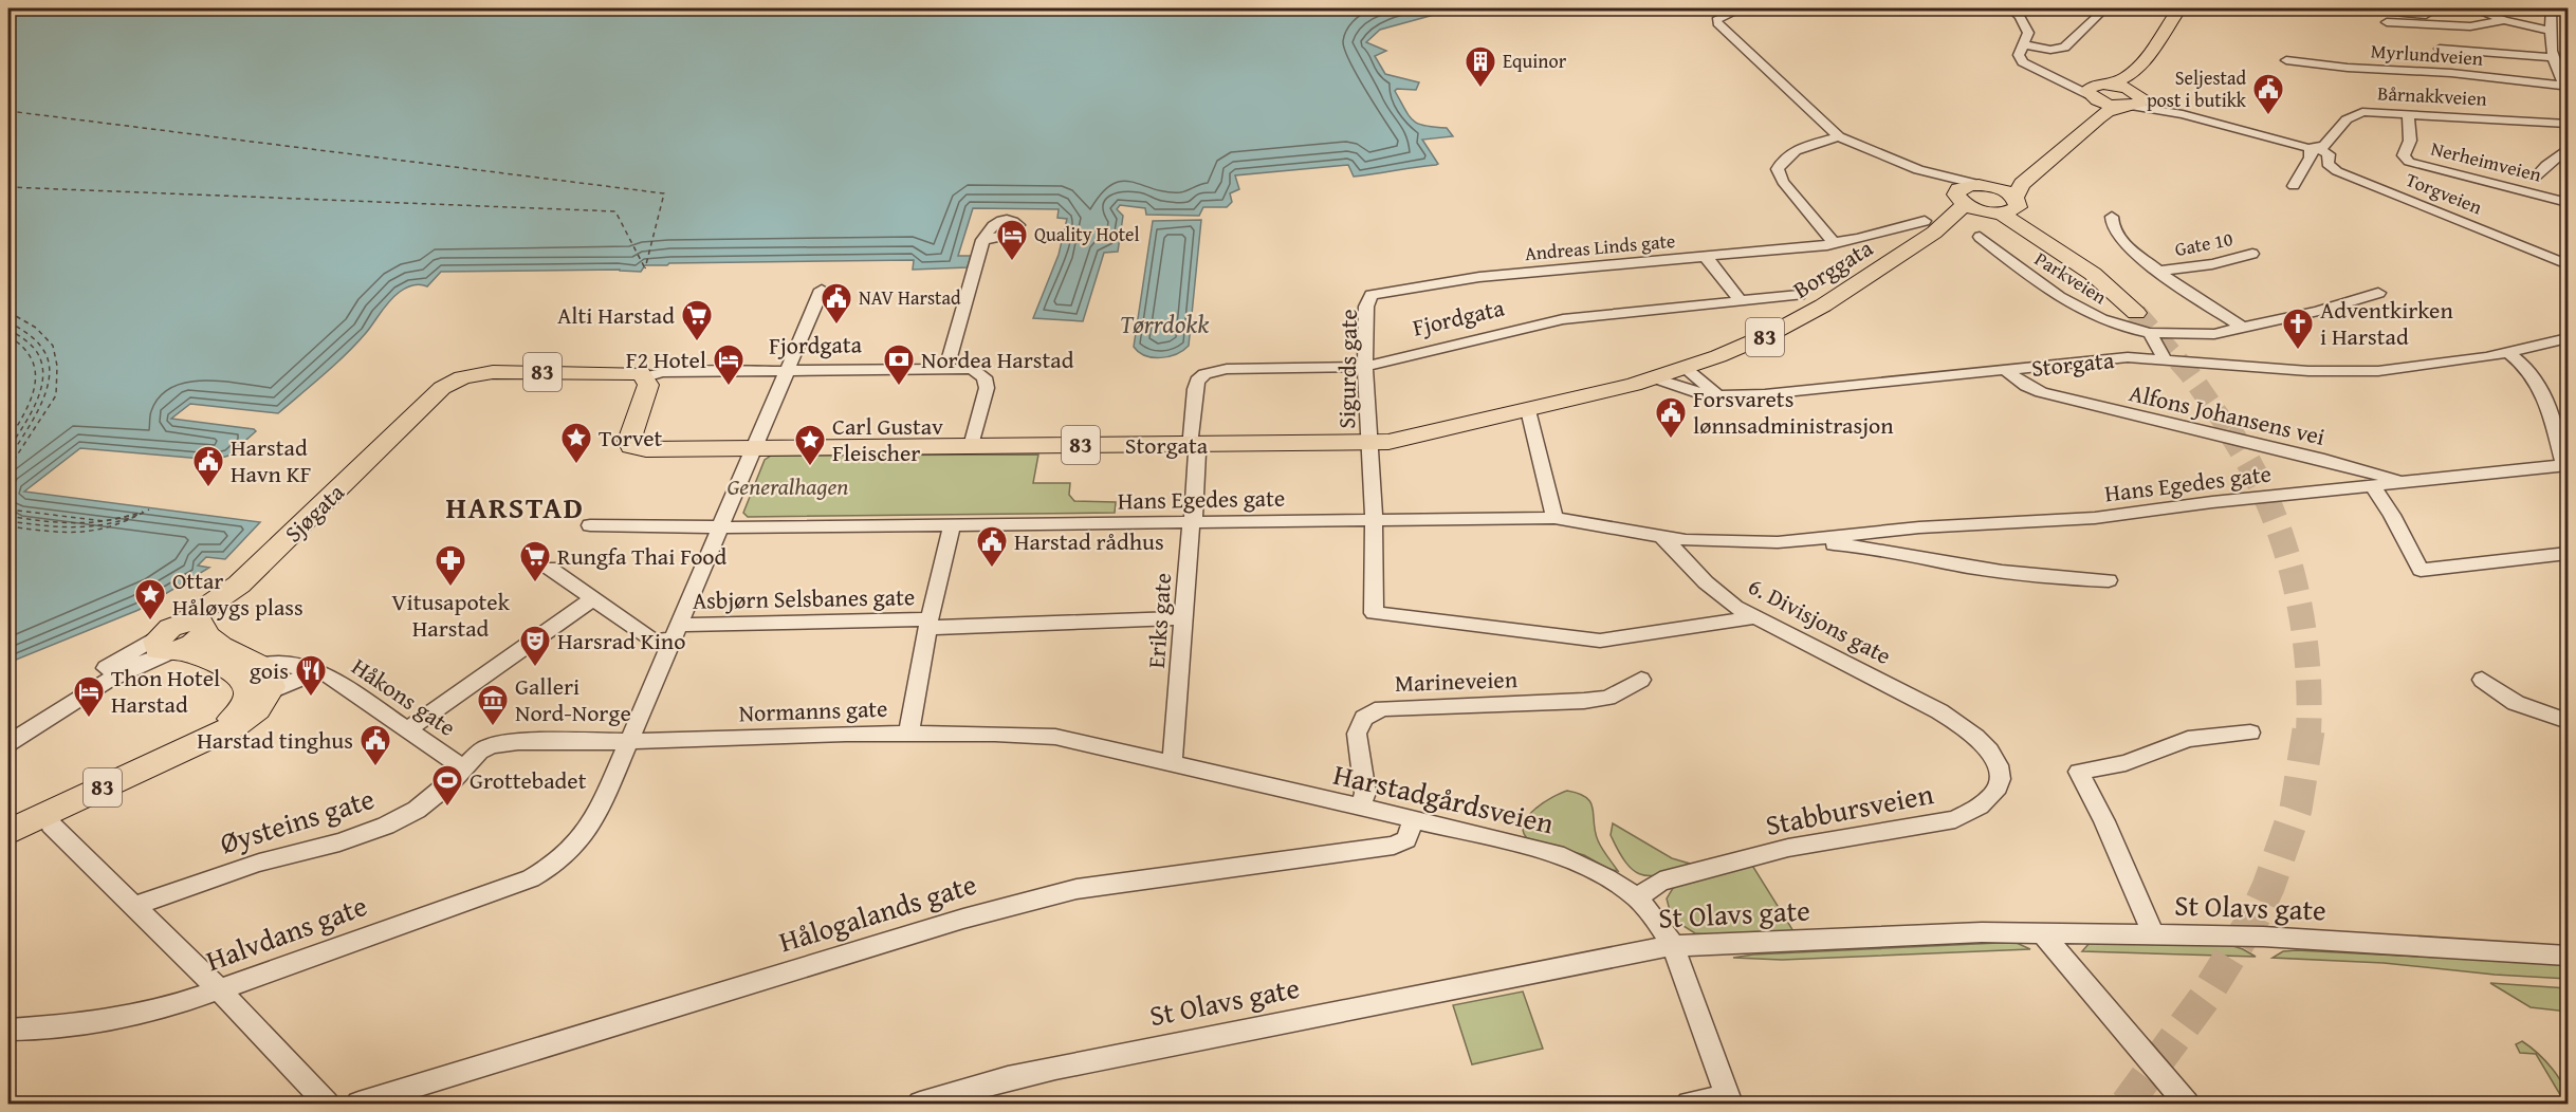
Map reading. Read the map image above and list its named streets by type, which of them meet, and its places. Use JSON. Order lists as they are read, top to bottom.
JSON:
{
  "streets": {
    "highway": [
      "Borggata",
      "Fjordgata",
      "83",
      "Storgata",
      "Sjøgata"
    ],
    "street": [
      "Myrlundveien",
      "Bårnakkveien",
      "Nerheimveien",
      "Torgveien",
      "Gate 10",
      "Andreas Linds gate",
      "Parkveien",
      "Sigurds gate",
      "Alfons Johansens vei",
      "Hans Egedes gate",
      "Asbjørn Selsbanes gate",
      "Eriks gate",
      "6. Divisjons gate",
      "Marineveien",
      "Håkons gate",
      "Normanns gate",
      "Harstadgårdsveien",
      "Stabbursveien",
      "Øysteins gate",
      "St Olavs gate",
      "Hålogalands gate",
      "Halvdans gate"
    ]
  },
  "crossings": [
    ["Bårnakkveien", "Nerheimveien"],
    ["Bårnakkveien", "Torgveien"],
    ["Andreas Linds gate", "Borggata"],
    ["Andreas Linds gate", "Sigurds gate"],
    ["Borggata", "83"],
    ["Borggata", "Storgata"],
    ["Fjordgata", "Storgata"],
    ["Fjordgata", "Sigurds gate"],
    ["Fjordgata", "Sjøgata"],
    ["Fjordgata", "Eriks gate"],
    ["Fjordgata", "Halvdans gate"],
    ["83", "Sjøgata"],
    ["83", "Håkons gate"],
    ["Storgata", "Sigurds gate"],
    ["Storgata", "Alfons Johansens vei"],
    ["Storgata", "Eriks gate"],
    ["Storgata", "Halvdans gate"],
    ["Sigurds gate", "Hans Egedes gate"],
    ["Sigurds gate", "6. Divisjons gate"],
    ["Alfons Johansens vei", "Hans Egedes gate"],
    ["Hans Egedes gate", "Eriks gate"],
    ["Hans Egedes gate", "6. Divisjons gate"],
    ["Hans Egedes gate", "Halvdans gate"],
    ["Asbjørn Selsbanes gate", "Eriks gate"],
    ["Asbjørn Selsbanes gate", "Halvdans gate"],
    ["Eriks gate", "Normanns gate"],
    ["Eriks gate", "Harstadgårdsveien"],
    ["6. Divisjons gate", "Stabbursveien"],
    ["Marineveien", "Harstadgårdsveien"],
    ["Håkons gate", "Normanns gate"],
    ["Håkons gate", "Øysteins gate"],
    ["Normanns gate", "Harstadgårdsveien"],
    ["Normanns gate", "Øysteins gate"],
    ["Normanns gate", "Halvdans gate"],
    ["Harstadgårdsveien", "Stabbursveien"],
    ["Harstadgårdsveien", "St Olavs gate"],
    ["Harstadgårdsveien", "Hålogalands gate"]
  ],
  "districts": ["HARSTAD"],
  "water": ["Tørrdokk"],
  "parks": ["Generalhagen"],
  "places": {
    "building": ["Equinor"],
    "public building": [
      "Seljestad post i butikk",
      "NAV Harstad",
      "Forsvarets lønnsadministrasjon",
      "Harstad Havn KF",
      "Harstad rådhus",
      "Harstad tinghus"
    ],
    "hotel": ["Quality Hotel", "F2 Hotel", "Thon Hotel Harstad"],
    "supermarket": ["Alti Harstad", "Rungfa Thai Food"],
    "church": ["Adventkirken i Harstad"],
    "bank": ["Nordea Harstad"],
    "place": ["Torvet", "Carl Gustav Fleischer", "Ottar Håløygs plass"],
    "pharmacy": ["Vitusapotek Harstad"],
    "theatre": ["Harsrad Kino"],
    "restaurant": ["gois"],
    "museum": ["Galleri Nord-Norge"],
    "sports": ["Grottebadet"]
  }
}
